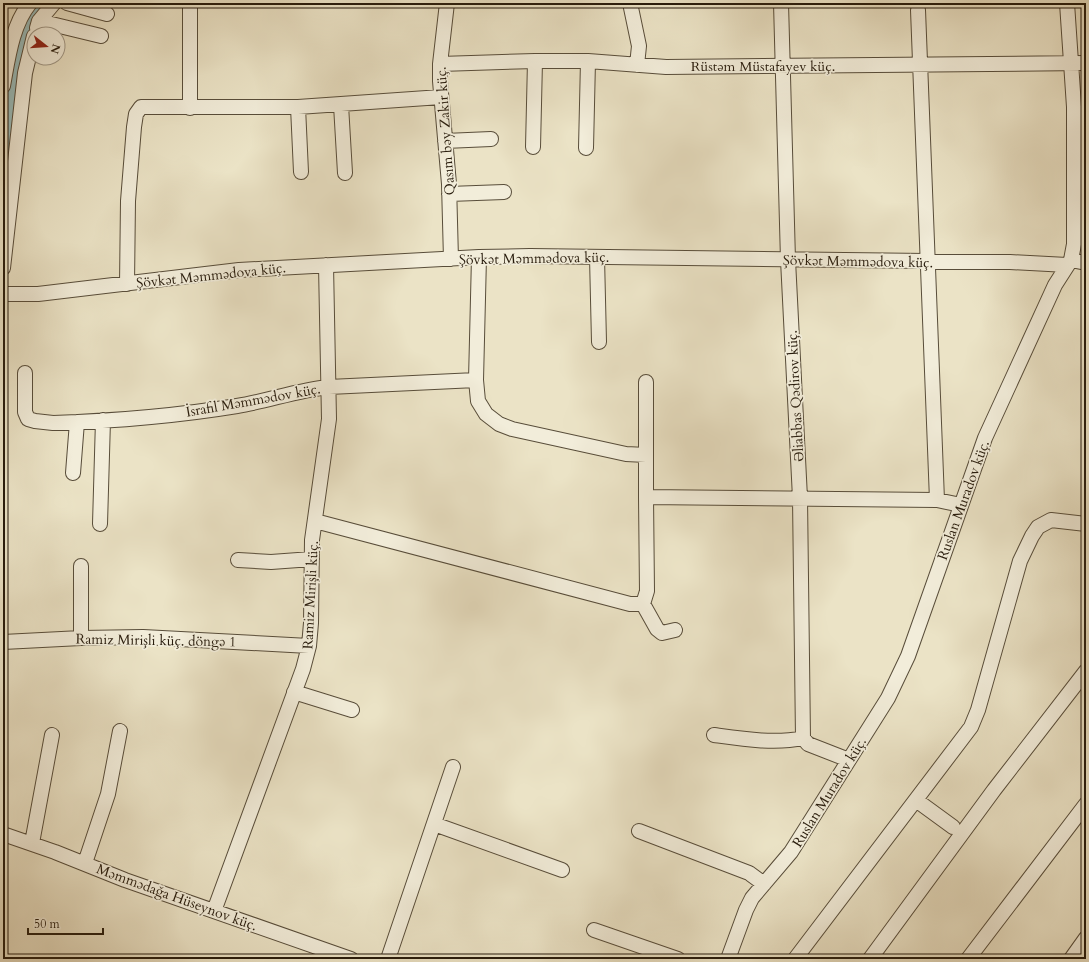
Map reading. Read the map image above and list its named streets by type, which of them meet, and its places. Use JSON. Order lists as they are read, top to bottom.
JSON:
{
  "streets": {
    "street": [
      "Rüstəm Müstafayev küç.",
      "Qasım bəy Zakir küç.",
      "Şövkət Məmmədova küç.",
      "Əliabbas Qədirov küç.",
      "İsrafil Məmmədov küç.",
      "Ruslan Muradov küç.",
      "Ramiz Mirişli küç.",
      "Ramiz Mirişli küç. döngə 1",
      "Məmmədağa Hüseynov küç."
    ]
  },
  "crossings": [
    ["Rüstəm Müstafayev küç.", "Qasım bəy Zakir küç."],
    ["Rüstəm Müstafayev küç.", "Əliabbas Qədirov küç."],
    ["Rüstəm Müstafayev küç.", "Ruslan Muradov küç."],
    ["Qasım bəy Zakir küç.", "Şövkət Məmmədova küç."],
    ["Şövkət Məmmədova küç.", "Əliabbas Qədirov küç."],
    ["Şövkət Məmmədova küç.", "Ruslan Muradov küç."],
    ["Şövkət Məmmədova küç.", "Ramiz Mirişli küç."],
    ["İsrafil Məmmədov küç.", "Ramiz Mirişli küç."],
    ["Ramiz Mirişli küç.", "Ramiz Mirişli küç. döngə 1"],
    ["Ramiz Mirişli küç.", "Məmmədağa Hüseynov küç."]
  ],
  "scale_bar": "50 m",
  "north": "right"
}
